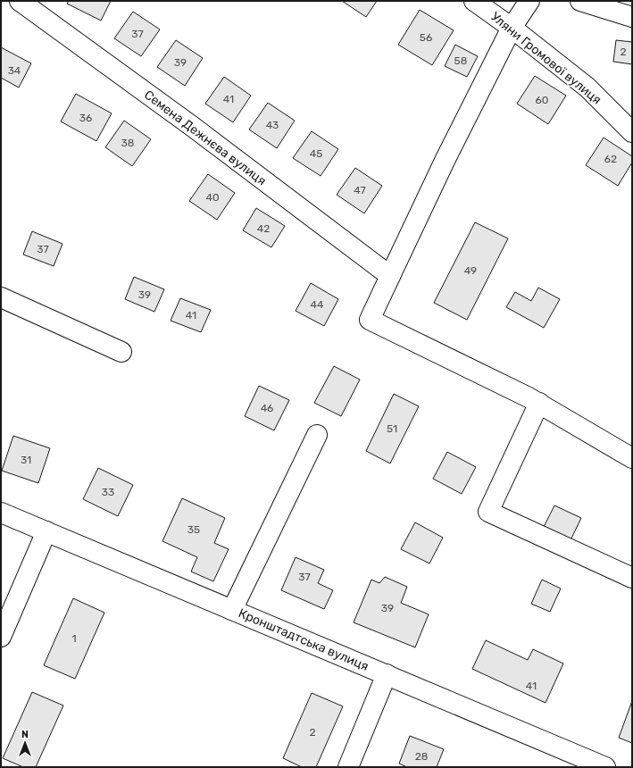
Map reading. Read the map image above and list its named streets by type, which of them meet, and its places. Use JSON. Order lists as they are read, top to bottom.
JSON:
{
  "streets": {
    "street": ["Уляни Громової вулиця", "Семена Дежнєва вулиця", "Кронштадтська вулиця"]
  },
  "house_numbers": [
    "37",
    "56",
    "2",
    "58",
    "39",
    "34",
    "41",
    "60",
    "36",
    "43",
    "38",
    "45",
    "62",
    "47",
    "40",
    "42",
    "37",
    "49",
    "39",
    "44",
    "41",
    "46",
    "51",
    "31",
    "33",
    "35",
    "37",
    "39",
    "1",
    "41",
    "2",
    "28"
  ],
  "north": "top"
}
